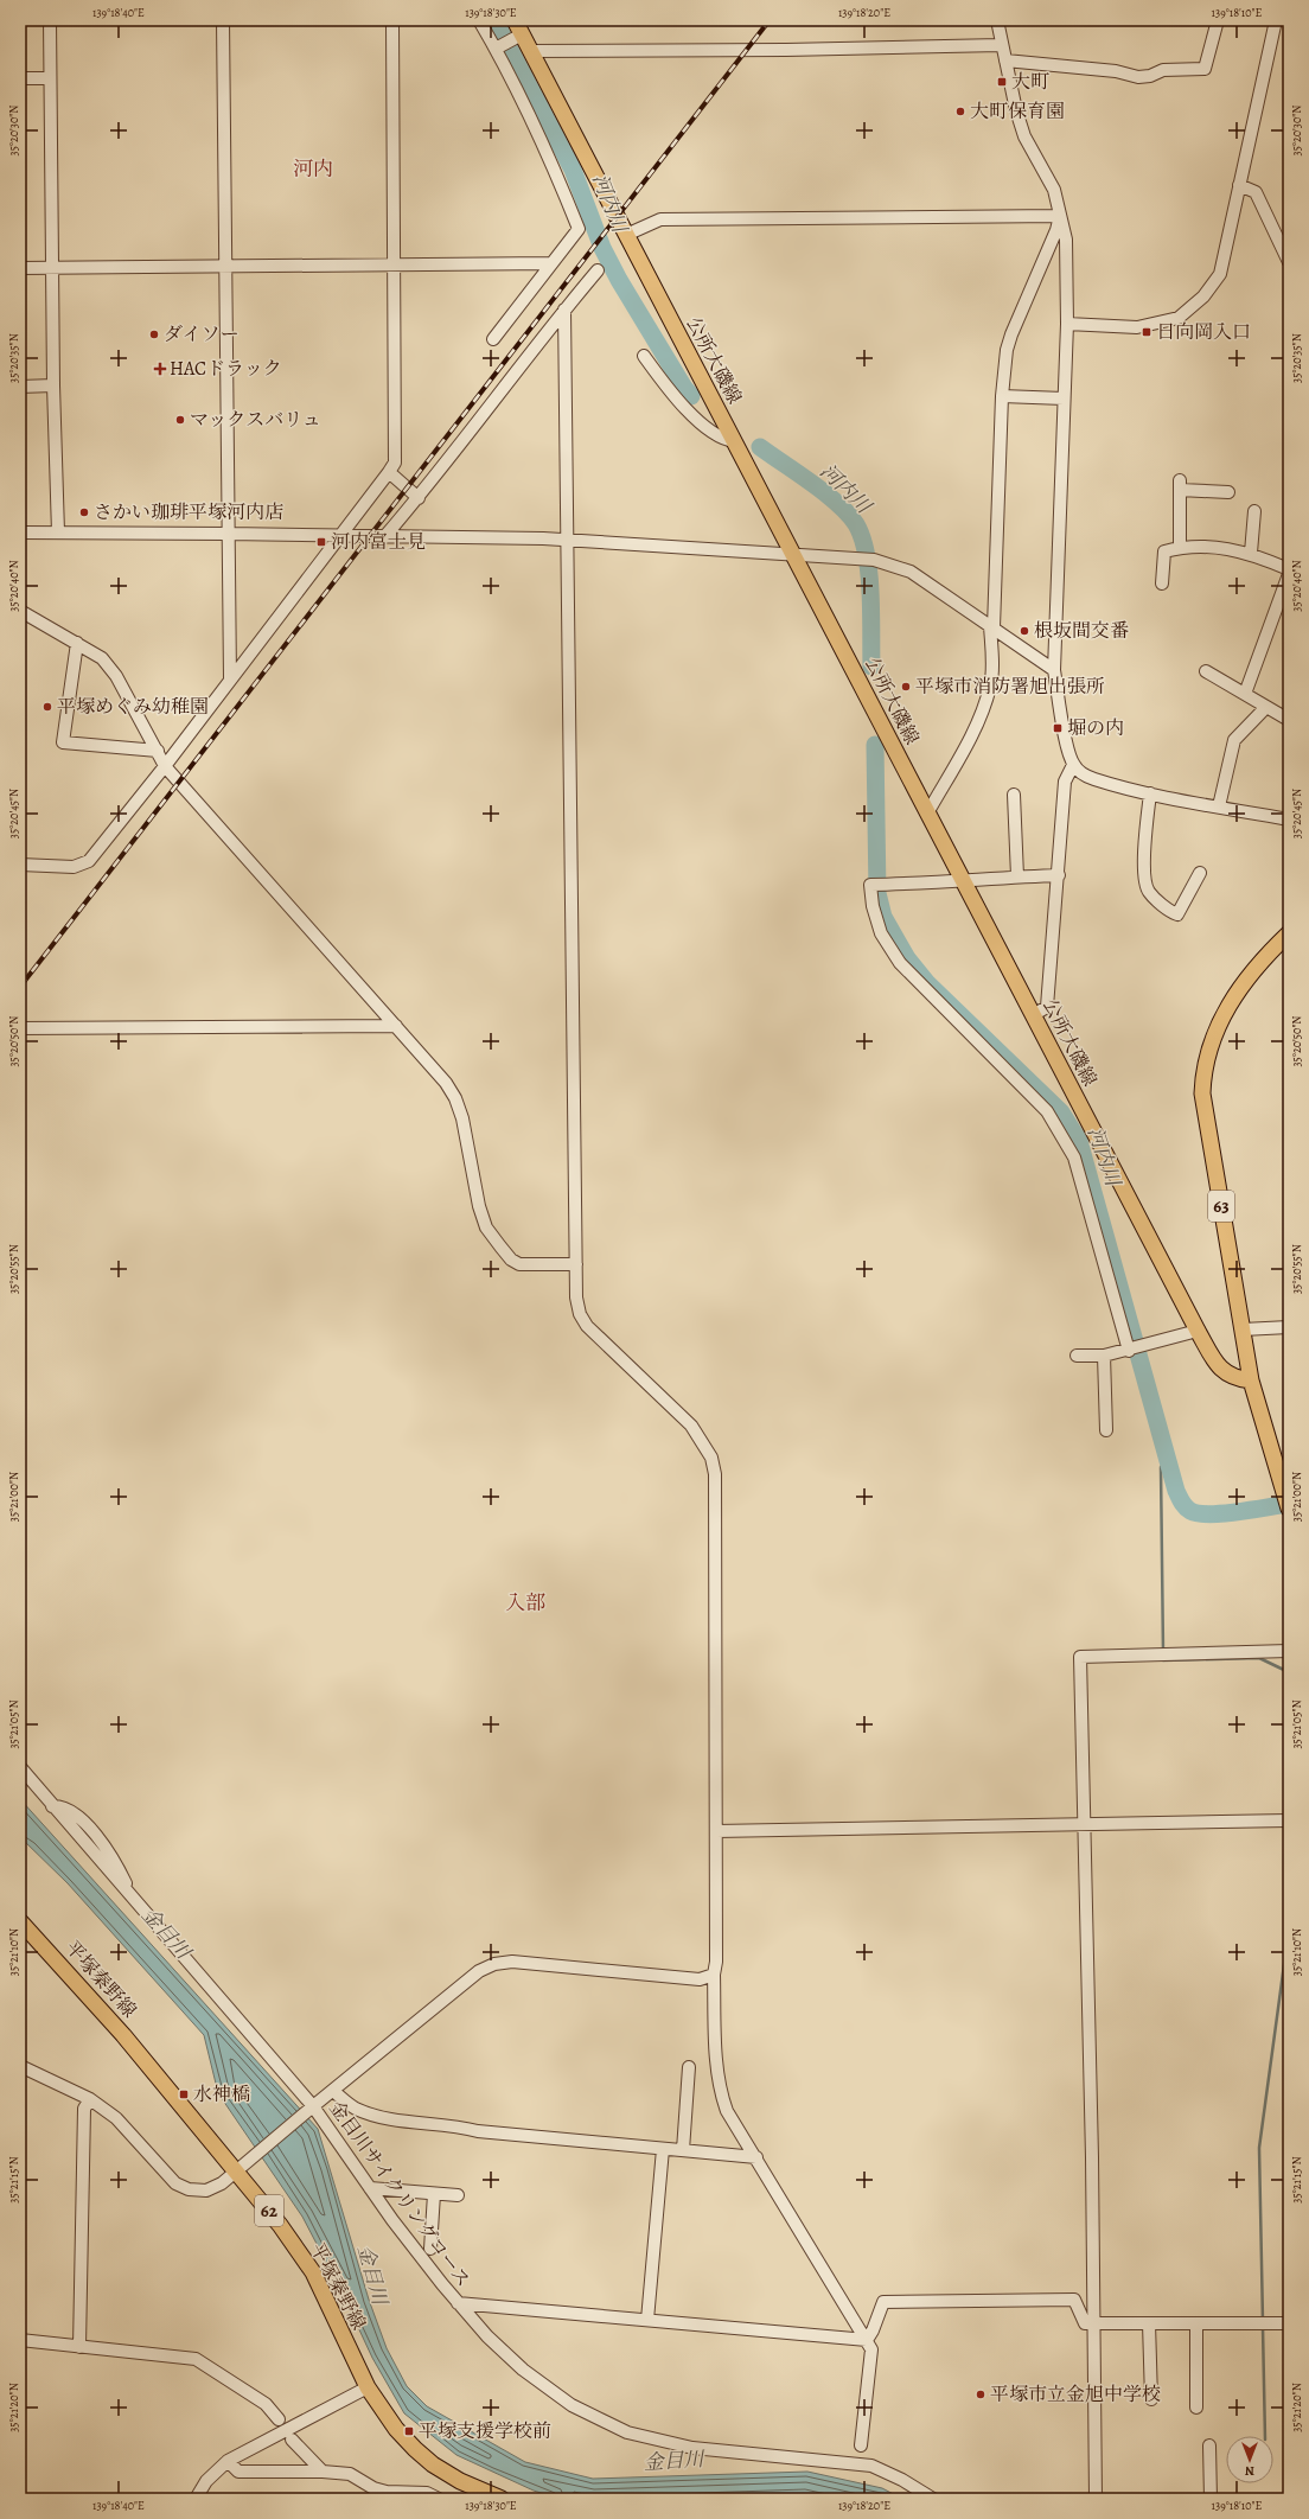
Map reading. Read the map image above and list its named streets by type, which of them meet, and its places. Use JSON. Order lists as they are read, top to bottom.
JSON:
{
  "streets": {
    "main road": [
      "公所大磯線",
      "63",
      "平塚秦野線",
      "62"
    ],
    "street": ["金目川サイクリングコース"]
  },
  "crossings": [
    ["公所大磯線", "63"]
  ],
  "districts": ["河内", "入部"],
  "water": ["河内川", "金目川"],
  "places": {
    "transit": [
      "大町",
      "日向岡入口",
      "河内富士見",
      "堀の内",
      "水神橋",
      "平塚支援学校前"
    ],
    "other": [
      "大町保育園",
      "ダイソー",
      "マックスバリュ",
      "さかい珈琲平塚河内店",
      "根坂間交番",
      "平塚市消防署旭出張所",
      "平塚めぐみ幼稚園",
      "平塚市立金旭中学校"
    ],
    "health": ["HACドラック"]
  },
  "north": "bottom",
  "coordinates": [
    "139°18'40\"E",
    "139°18'30\"E",
    "139°18'20\"E",
    "139°18'10\"E",
    "35°20'30\"N",
    "35°20'35\"N",
    "35°20'40\"N",
    "35°20'45\"N",
    "35°20'50\"N",
    "35°20'55\"N",
    "35°21'00\"N",
    "35°21'05\"N",
    "35°21'10\"N",
    "35°21'15\"N",
    "35°21'20\"N"
  ]
}
